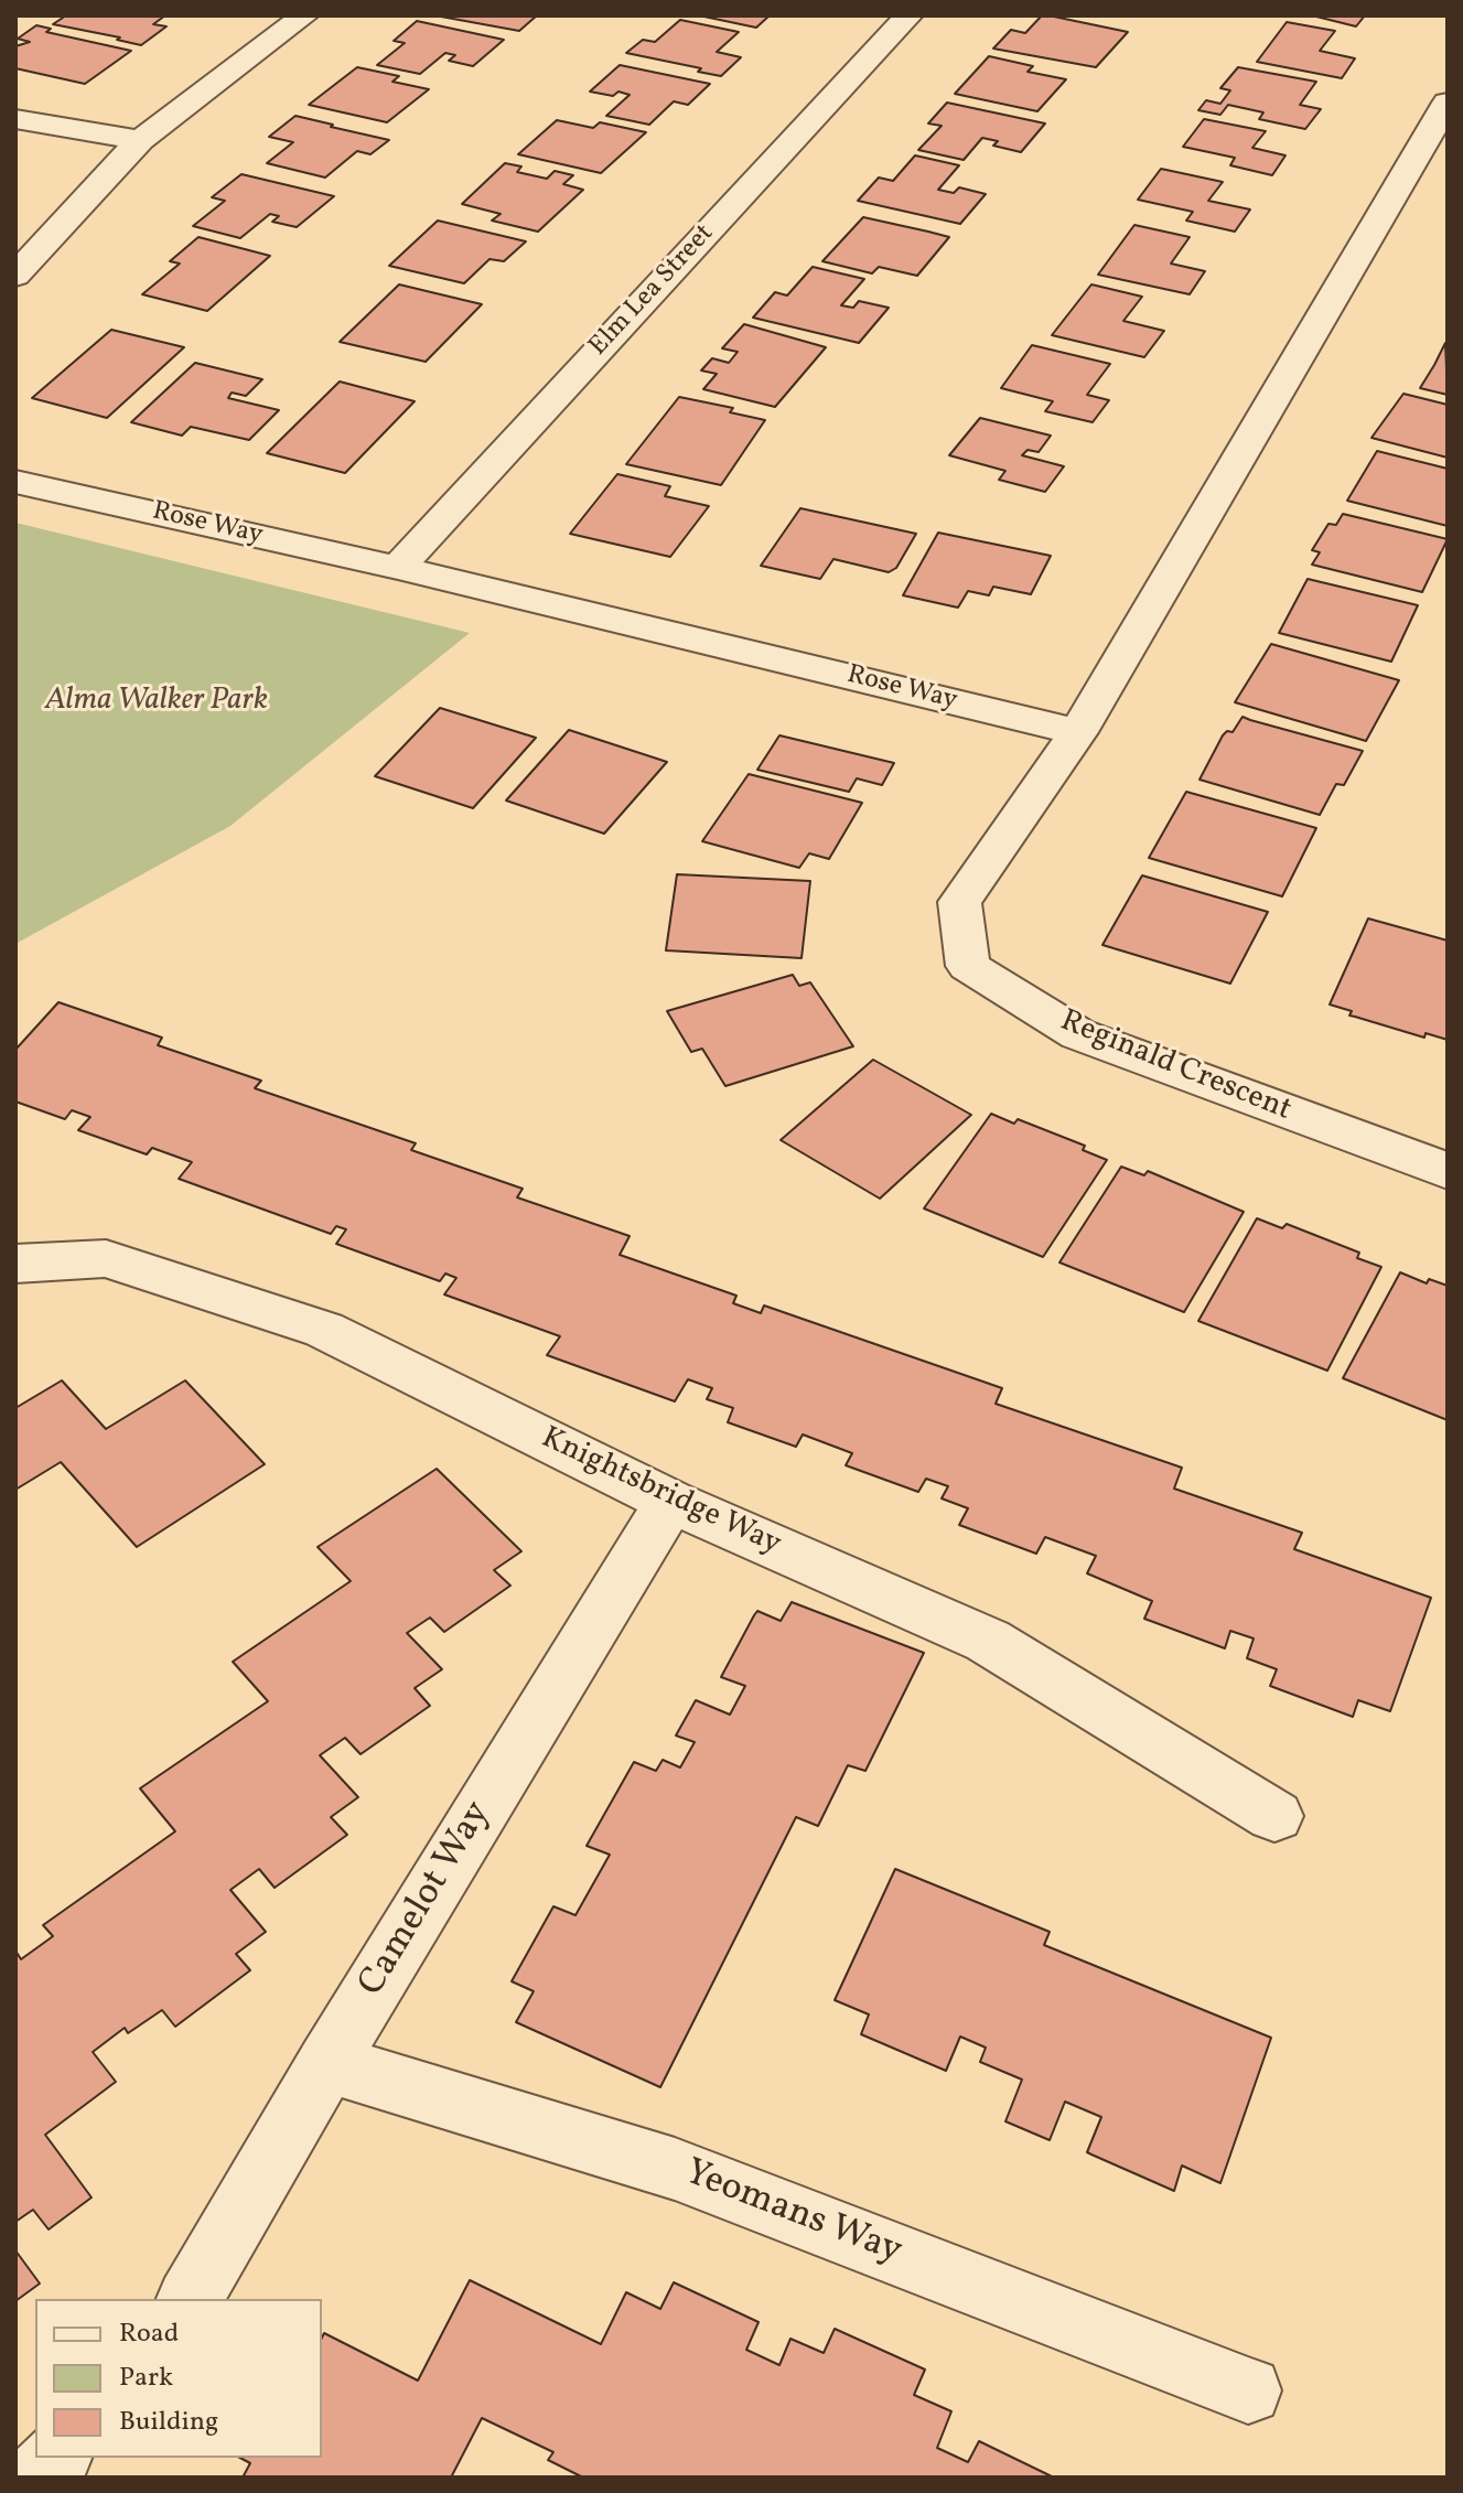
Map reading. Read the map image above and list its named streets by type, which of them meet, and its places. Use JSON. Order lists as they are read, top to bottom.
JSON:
{
  "streets": {
    "street": [
      "Elm Lea Street",
      "Rose Way",
      "Reginald Crescent",
      "Knightsbridge Way",
      "Camelot Way",
      "Yeomans Way"
    ]
  },
  "crossings": [
    ["Elm Lea Street", "Rose Way"],
    ["Rose Way", "Reginald Crescent"],
    ["Knightsbridge Way", "Camelot Way"],
    ["Camelot Way", "Yeomans Way"]
  ],
  "parks": ["Alma Walker Park"],
  "legend": ["Road", "Park", "Building"]
}
